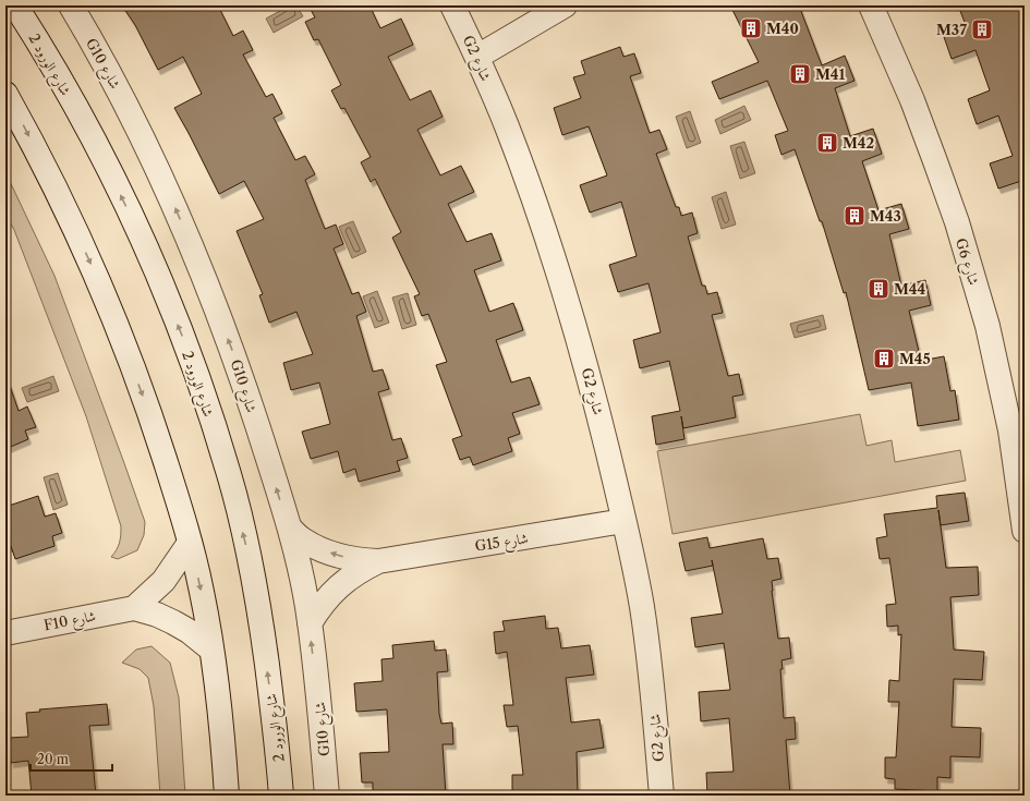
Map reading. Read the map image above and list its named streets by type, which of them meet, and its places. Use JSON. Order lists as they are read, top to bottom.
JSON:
{
  "streets": {
    "street": [
      "G2 شارع",
      "G10 شارع",
      "شارع الورود 2",
      "G6 شارع",
      "G15 شارع",
      "F10 شارع"
    ]
  },
  "crossings": [
    ["G2 شارع", "G15 شارع"],
    ["G10 شارع", "G15 شارع"]
  ],
  "places": {
    "building": [
      "M40",
      "M37",
      "M41",
      "M42",
      "M43",
      "M44",
      "M45"
    ]
  },
  "scale_bar": "20 m"
}
